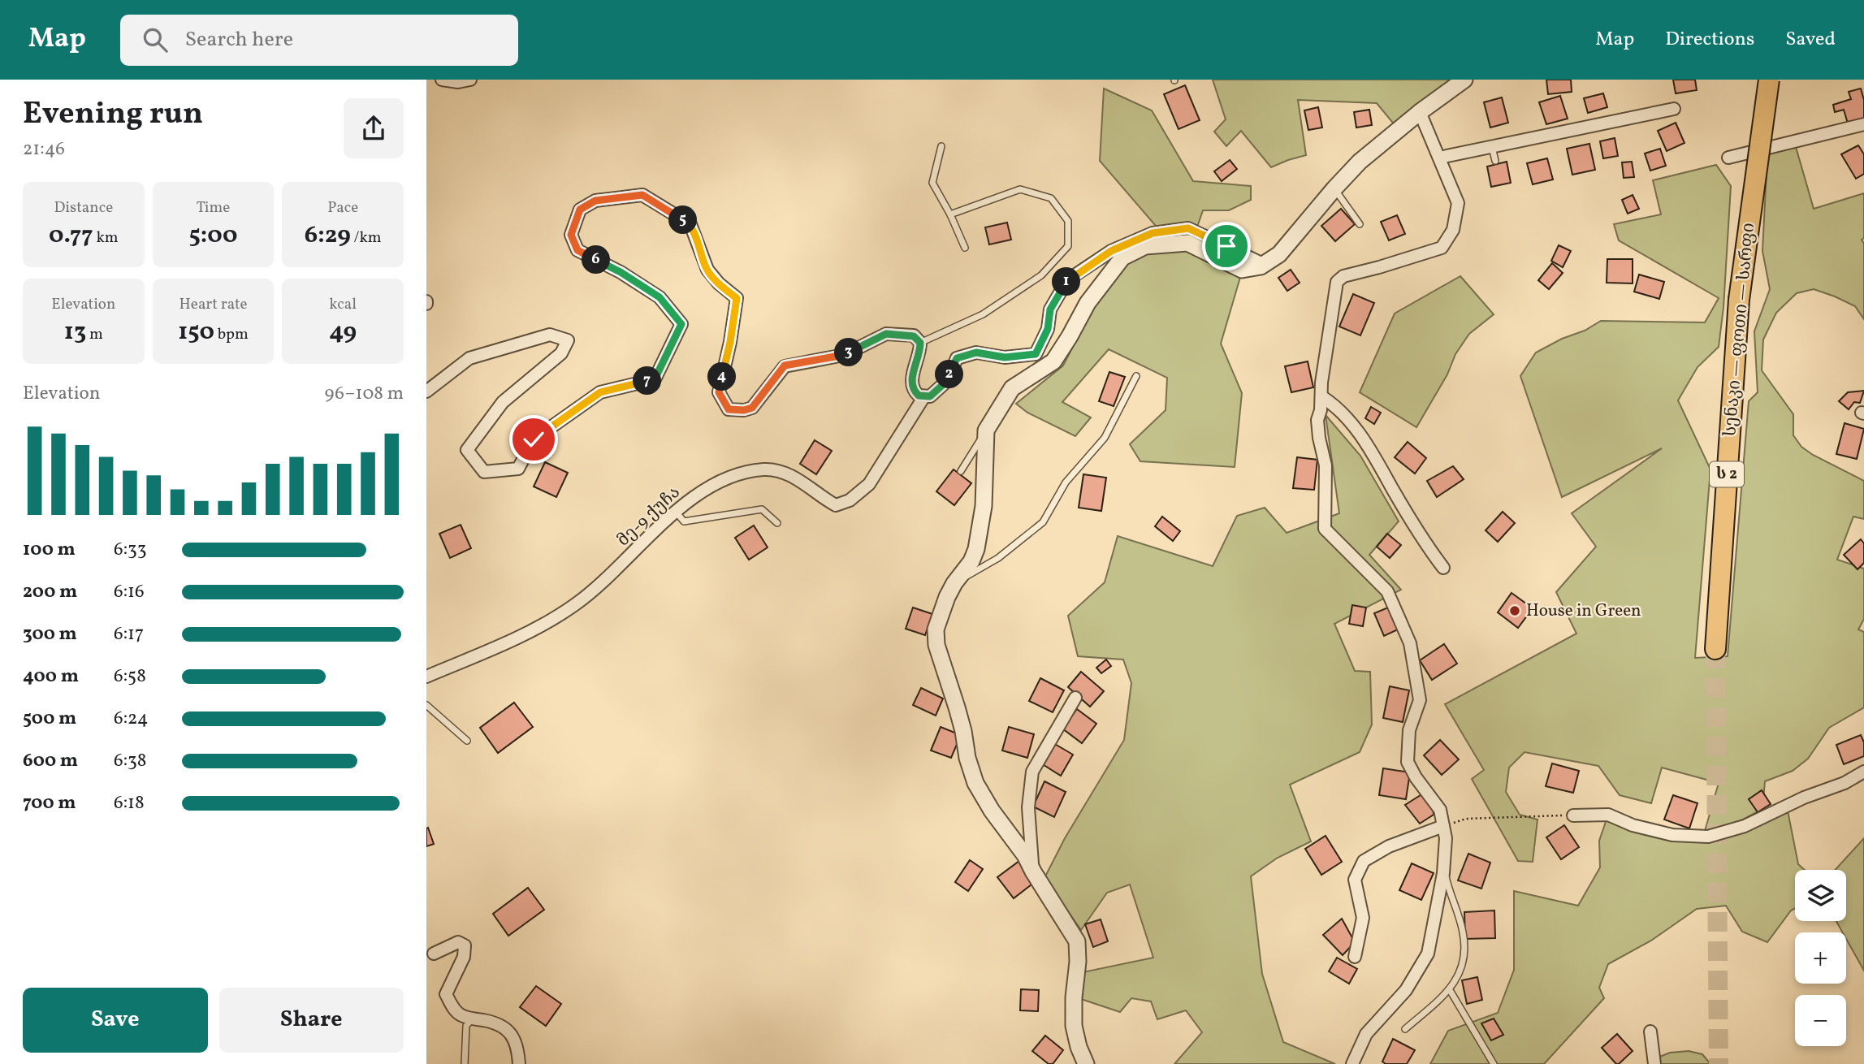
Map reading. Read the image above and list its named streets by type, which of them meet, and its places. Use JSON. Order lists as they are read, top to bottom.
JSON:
{
  "streets": {
    "highway": ["სენაკი — ფოთი — სარფი", "ს 2"],
    "street": ["მე-9 ქუჩა"]
  },
  "places": ["House in Green"],
  "page": {
    "header": "Map",
    "search": "Search here",
    "nav": ["Map", "Directions", "Saved"],
    "heading": ["Evening run", "21:46"],
    "stats": [
      ["Distance", "0.77 km"],
      ["Time", "5:00"],
      ["Pace", "6:29 /km"],
      ["Elevation", "13 m"],
      ["Heart rate", "150 bpm"],
      ["kcal", "49"]
    ],
    "pins": [
      "5",
      "6",
      "1",
      "3",
      "2",
      "4",
      "7"
    ],
    "chart": ["Elevation", "96–108 m"],
    "list": [
      {
        "name": "100 m",
        "note": "6:33"
      },
      {
        "name": "200 m",
        "note": "6:16"
      },
      {
        "name": "300 m",
        "note": "6:17"
      },
      {
        "name": "400 m",
        "note": "6:58"
      },
      {
        "name": "500 m",
        "note": "6:24"
      },
      {
        "name": "600 m",
        "note": "6:38"
      },
      {
        "name": "700 m",
        "note": "6:18"
      }
    ],
    "map_buttons": ["+", "−"],
    "buttons": ["Save", "Share"]
  }
}
